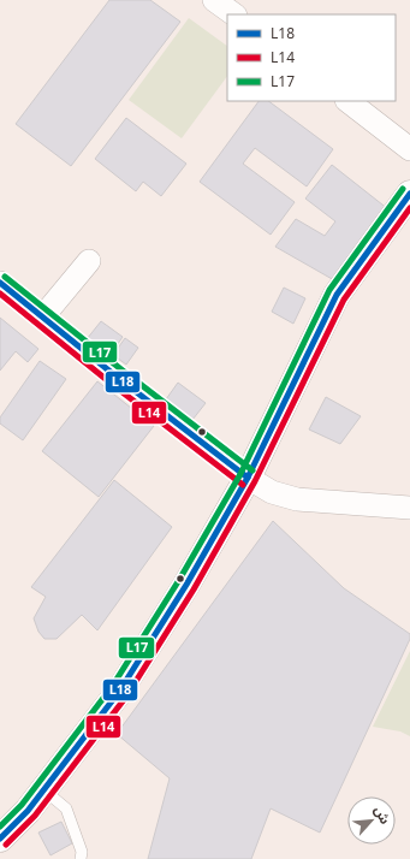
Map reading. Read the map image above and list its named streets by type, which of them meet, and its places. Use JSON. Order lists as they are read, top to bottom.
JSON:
{
  "lines": ["transit line L17", "transit line L18", "transit line L14"],
  "legend": ["L18", "L14", "L17"],
  "north": "top right"
}
